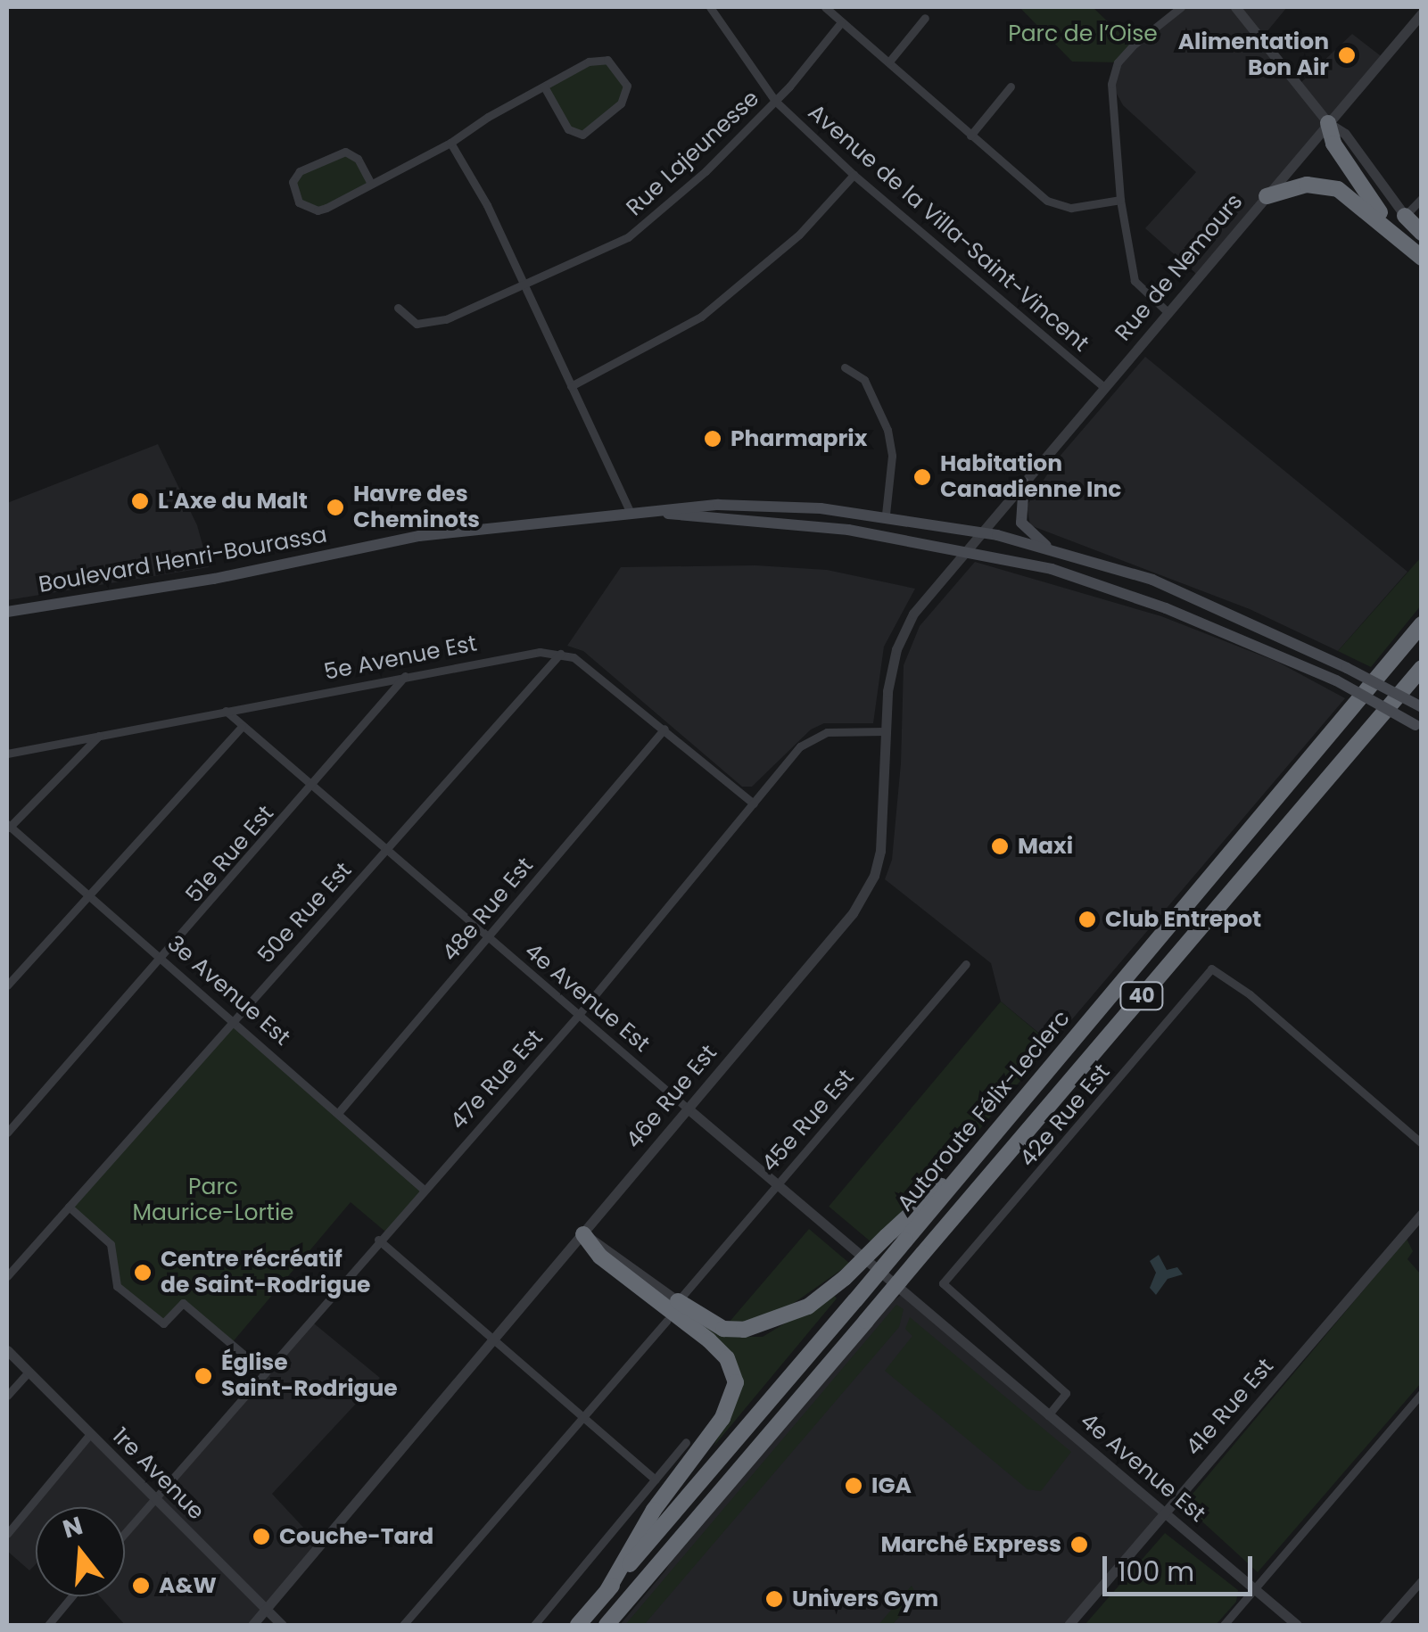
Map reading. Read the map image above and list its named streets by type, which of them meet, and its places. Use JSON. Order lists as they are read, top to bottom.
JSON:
{
  "streets": {
    "highway": ["40", "Autoroute Félix-Leclerc"],
    "main road": ["Boulevard Henri-Bourassa"],
    "street": [
      "Rue Lajeunesse",
      "Avenue de la Villa-Saint-Vincent",
      "Rue de Nemours",
      "5e Avenue Est",
      "51e Rue Est",
      "48e Rue Est",
      "50e Rue Est",
      "3e Avenue Est",
      "4e Avenue Est",
      "47e Rue Est",
      "46e Rue Est",
      "42e Rue Est",
      "45e Rue Est",
      "41e Rue Est",
      "1re Avenue"
    ]
  },
  "crossings": [
    ["Rue Lajeunesse", "Avenue de la Villa-Saint-Vincent"],
    ["Avenue de la Villa-Saint-Vincent", "Rue de Nemours"],
    ["Rue de Nemours", "Boulevard Henri-Bourassa"],
    ["Rue de Nemours", "46e Rue Est"],
    ["Boulevard Henri-Bourassa", "46e Rue Est"],
    ["5e Avenue Est", "51e Rue Est"],
    ["5e Avenue Est", "50e Rue Est"],
    ["5e Avenue Est", "4e Avenue Est"],
    ["51e Rue Est", "3e Avenue Est"],
    ["51e Rue Est", "4e Avenue Est"],
    ["48e Rue Est", "3e Avenue Est"],
    ["48e Rue Est", "4e Avenue Est"],
    ["50e Rue Est", "3e Avenue Est"],
    ["50e Rue Est", "4e Avenue Est"],
    ["3e Avenue Est", "47e Rue Est"],
    ["4e Avenue Est", "47e Rue Est"],
    ["4e Avenue Est", "46e Rue Est"],
    ["4e Avenue Est", "42e Rue Est"],
    ["4e Avenue Est", "45e Rue Est"],
    ["4e Avenue Est", "41e Rue Est"],
    ["47e Rue Est", "46e Rue Est"],
    ["47e Rue Est", "1re Avenue"],
    ["46e Rue Est", "1re Avenue"]
  ],
  "parks": ["Parc de l’Oise", "Parc Maurice-Lortie"],
  "places": [
    "Alimentation Bon Air",
    "Pharmaprix",
    "Habitation Canadienne Inc",
    "L'Axe du Malt",
    "Havre des Cheminots",
    "Maxi",
    "Club Entrepot",
    "Centre récréatif de Saint-Rodrigue",
    "Église Saint-Rodrigue",
    "IGA",
    "Couche-Tard",
    "Marché Express",
    "A&W",
    "Univers Gym"
  ],
  "scale_bar": "100 m",
  "north": "top"
}
